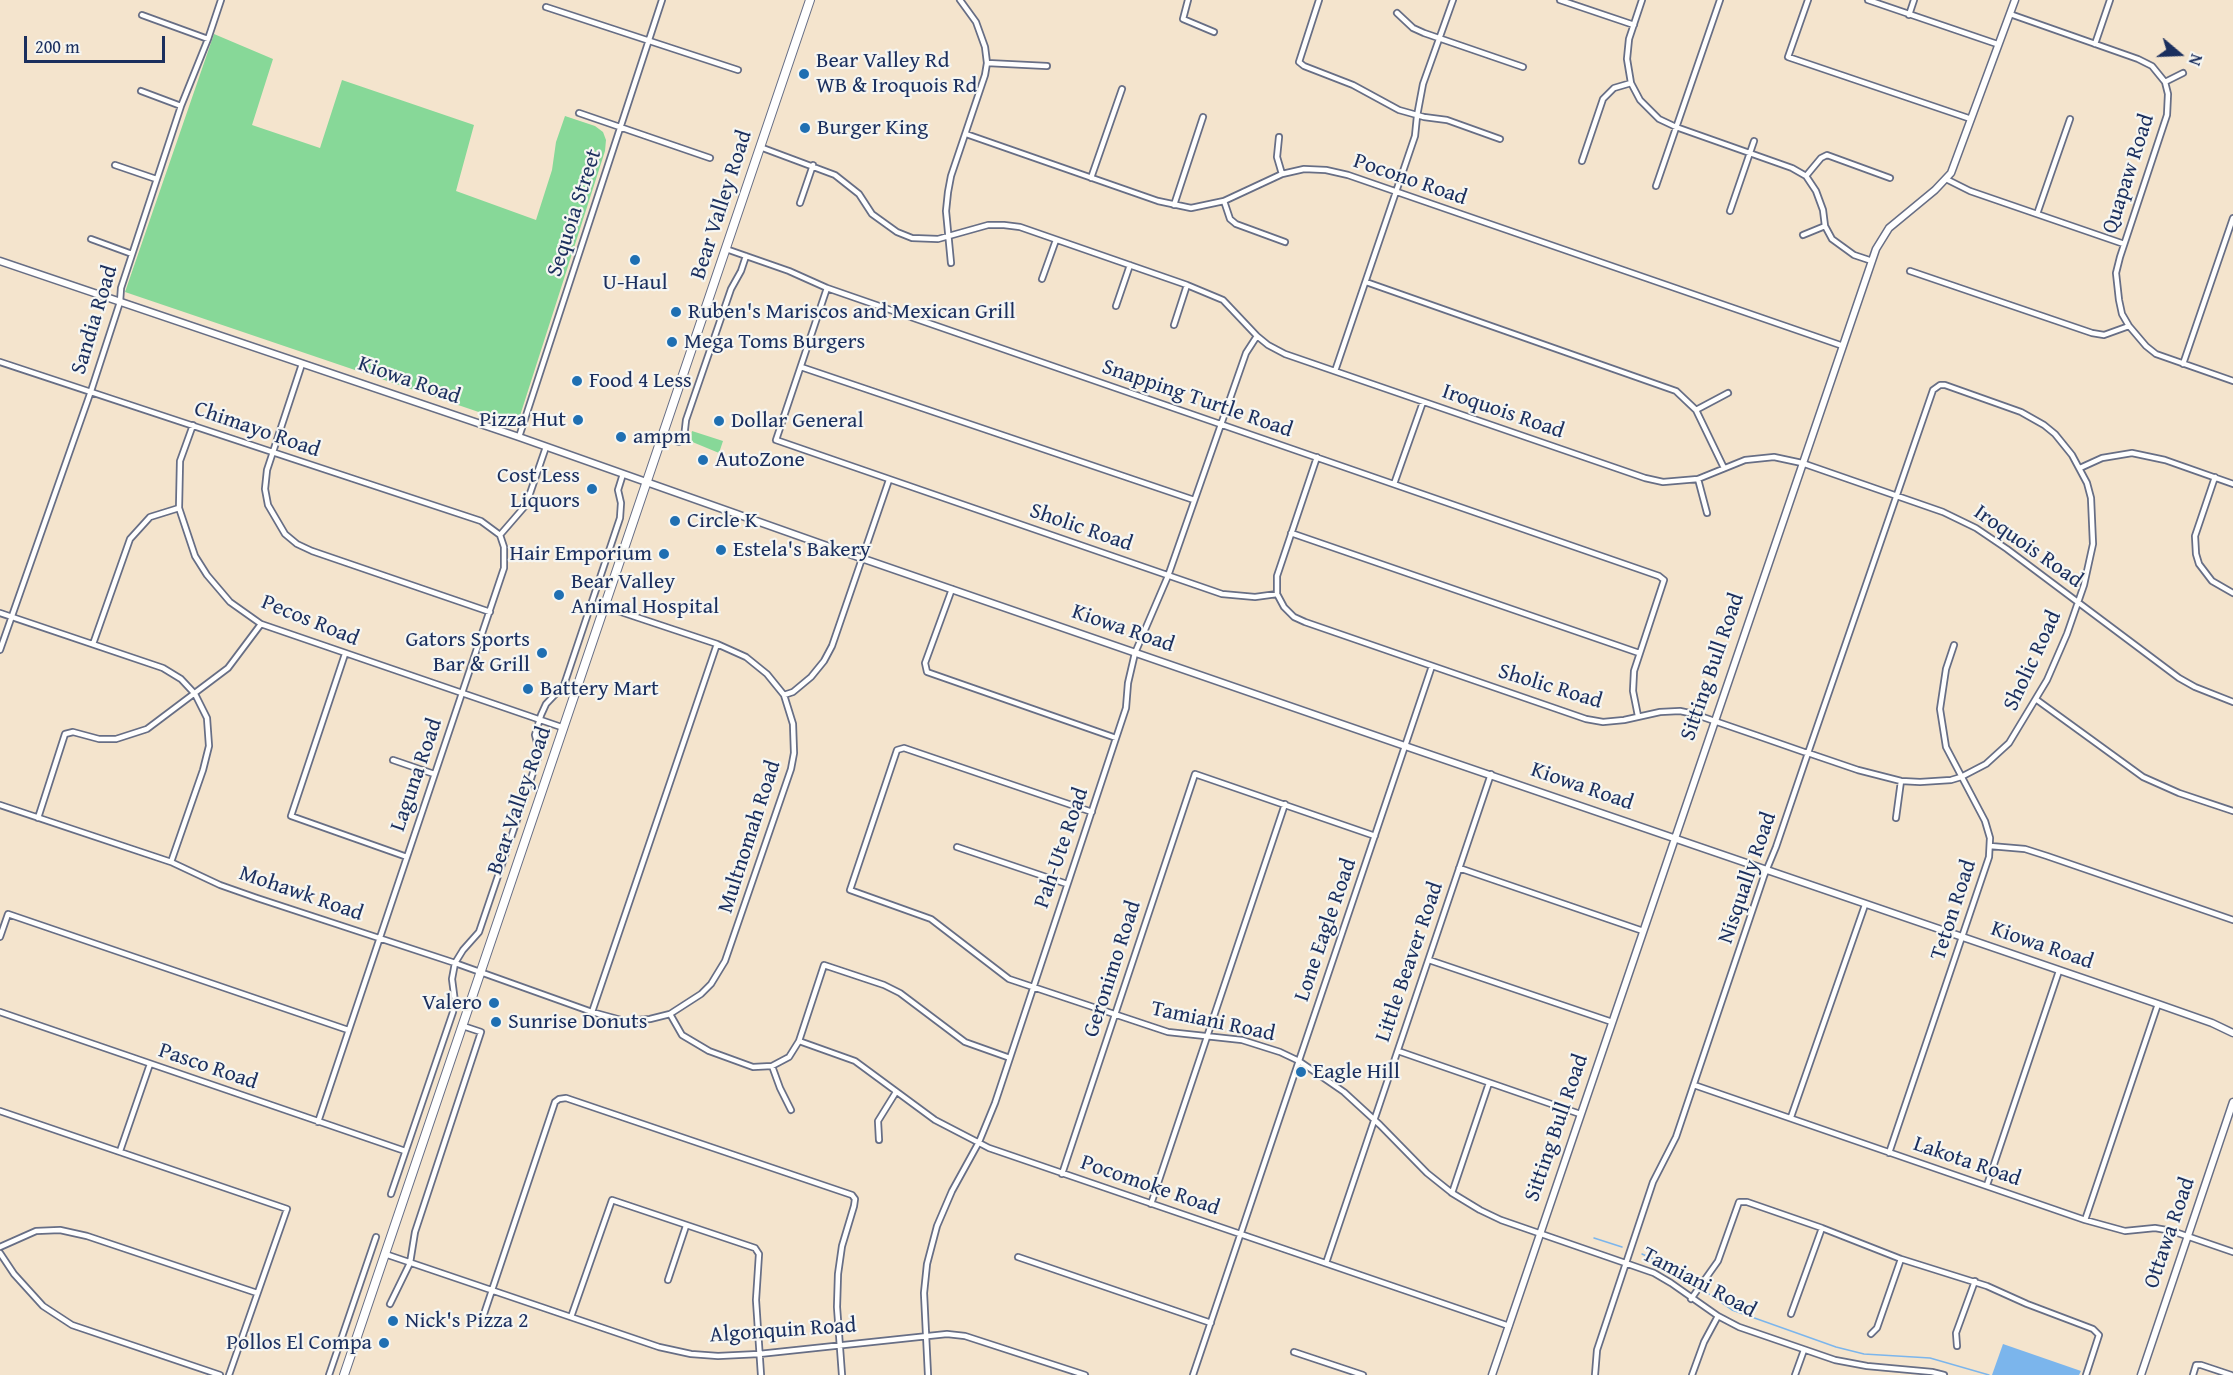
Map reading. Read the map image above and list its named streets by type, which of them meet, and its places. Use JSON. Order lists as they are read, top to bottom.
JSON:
{
  "streets": {
    "main road": ["Bear Valley Road"],
    "street": [
      "Quapaw Road",
      "Pocono Road",
      "Sequoia Street",
      "Sandia Road",
      "Kiowa Road",
      "Snapping Turtle Road",
      "Iroquois Road",
      "Chimayo Road",
      "Sholic Road",
      "Pecos Road",
      "Sitting Bull Road",
      "Laguna Road",
      "Multnomah Road",
      "Pah-Ute Road",
      "Nisqually Road",
      "Mohawk Road",
      "Teton Road",
      "Lone Eagle Road",
      "Little Beaver Road",
      "Geronimo Road",
      "Tamiani Road",
      "Pasco Road",
      "Lakota Road",
      "Pocomoke Road",
      "Ottawa Road",
      "Algonquin Road"
    ]
  },
  "crossings": [
    ["Pocono Road", "Sitting Bull Road"],
    ["Bear Valley Road", "Kiowa Road"],
    ["Bear Valley Road", "Snapping Turtle Road"],
    ["Bear Valley Road", "Iroquois Road"],
    ["Bear Valley Road", "Pecos Road"],
    ["Bear Valley Road", "Multnomah Road"],
    ["Bear Valley Road", "Mohawk Road"],
    ["Bear Valley Road", "Algonquin Road"],
    ["Sequoia Street", "Kiowa Road"],
    ["Sandia Road", "Kiowa Road"],
    ["Sandia Road", "Chimayo Road"],
    ["Kiowa Road", "Sitting Bull Road"],
    ["Kiowa Road", "Pah-Ute Road"],
    ["Kiowa Road", "Nisqually Road"],
    ["Kiowa Road", "Teton Road"],
    ["Kiowa Road", "Lone Eagle Road"],
    ["Kiowa Road", "Little Beaver Road"],
    ["Snapping Turtle Road", "Pah-Ute Road"],
    ["Iroquois Road", "Sholic Road"],
    ["Iroquois Road", "Sitting Bull Road"],
    ["Iroquois Road", "Pah-Ute Road"],
    ["Iroquois Road", "Nisqually Road"],
    ["Chimayo Road", "Pecos Road"],
    ["Chimayo Road", "Laguna Road"],
    ["Sholic Road", "Sitting Bull Road"],
    ["Sholic Road", "Pah-Ute Road"],
    ["Sholic Road", "Nisqually Road"],
    ["Sholic Road", "Teton Road"],
    ["Sholic Road", "Lone Eagle Road"],
    ["Pecos Road", "Laguna Road"],
    ["Sitting Bull Road", "Tamiani Road"],
    ["Sitting Bull Road", "Pocomoke Road"],
    ["Laguna Road", "Mohawk Road"],
    ["Laguna Road", "Pasco Road"],
    ["Multnomah Road", "Mohawk Road"],
    ["Pah-Ute Road", "Tamiani Road"],
    ["Pah-Ute Road", "Pocomoke Road"],
    ["Pah-Ute Road", "Algonquin Road"],
    ["Nisqually Road", "Tamiani Road"],
    ["Nisqually Road", "Lakota Road"],
    ["Teton Road", "Lakota Road"],
    ["Lone Eagle Road", "Tamiani Road"],
    ["Lone Eagle Road", "Pocomoke Road"],
    ["Little Beaver Road", "Tamiani Road"],
    ["Little Beaver Road", "Pocomoke Road"],
    ["Geronimo Road", "Tamiani Road"],
    ["Geronimo Road", "Pocomoke Road"],
    ["Lakota Road", "Ottawa Road"]
  ],
  "places": [
    "Bear Valley Rd WB & Iroquois Rd",
    "Burger King",
    "U-Haul",
    "Ruben's Mariscos and Mexican Grill",
    "Mega Toms Burgers",
    "Food 4 Less",
    "Pizza Hut",
    "Dollar General",
    "ampm",
    "AutoZone",
    "Cost Less Liquors",
    "Circle K",
    "Estela's Bakery",
    "Hair Emporium",
    "Bear Valley Animal Hospital",
    "Gators Sports Bar & Grill",
    "Battery Mart",
    "Valero",
    "Sunrise Donuts",
    "Eagle Hill",
    "Nick's Pizza 2",
    "Pollos El Compa"
  ],
  "scale_bar": "200 m",
  "north": "right"
}
